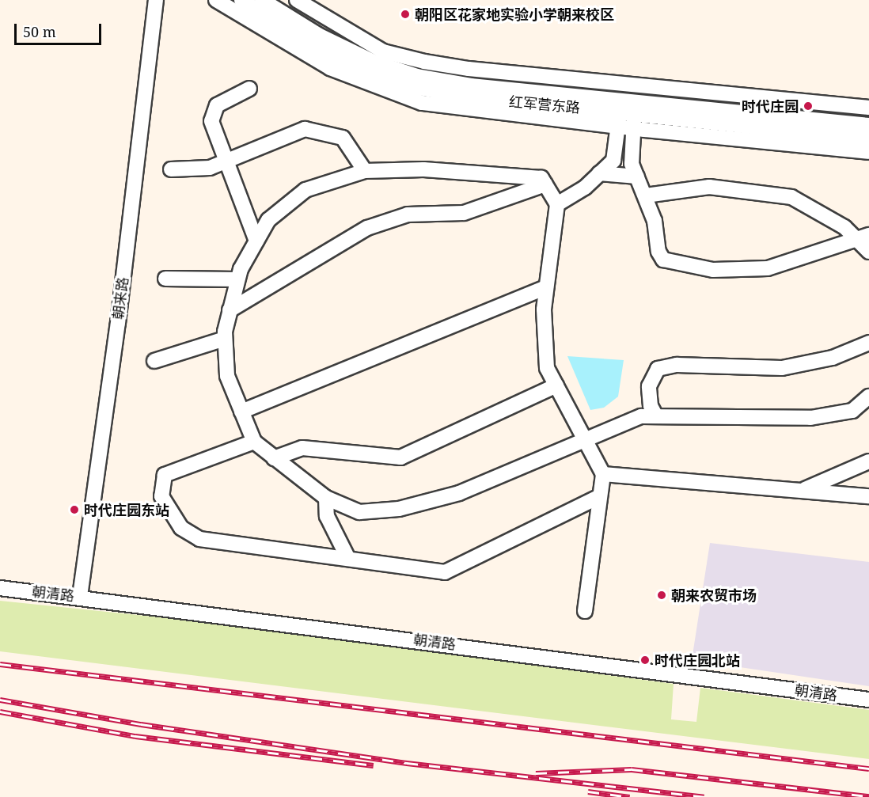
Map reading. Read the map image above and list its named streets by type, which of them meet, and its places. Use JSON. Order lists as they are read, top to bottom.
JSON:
{
  "streets": {
    "street": ["红军营东路", "朝来路", "朝清路"]
  },
  "crossings": [
    ["朝来路", "朝清路"]
  ],
  "places": [
    "朝阳区花家地实验小学朝来校区",
    "时代庄园",
    "时代庄园东站",
    "朝来农贸市场",
    "时代庄园北站"
  ],
  "scale_bar": "50 m"
}
